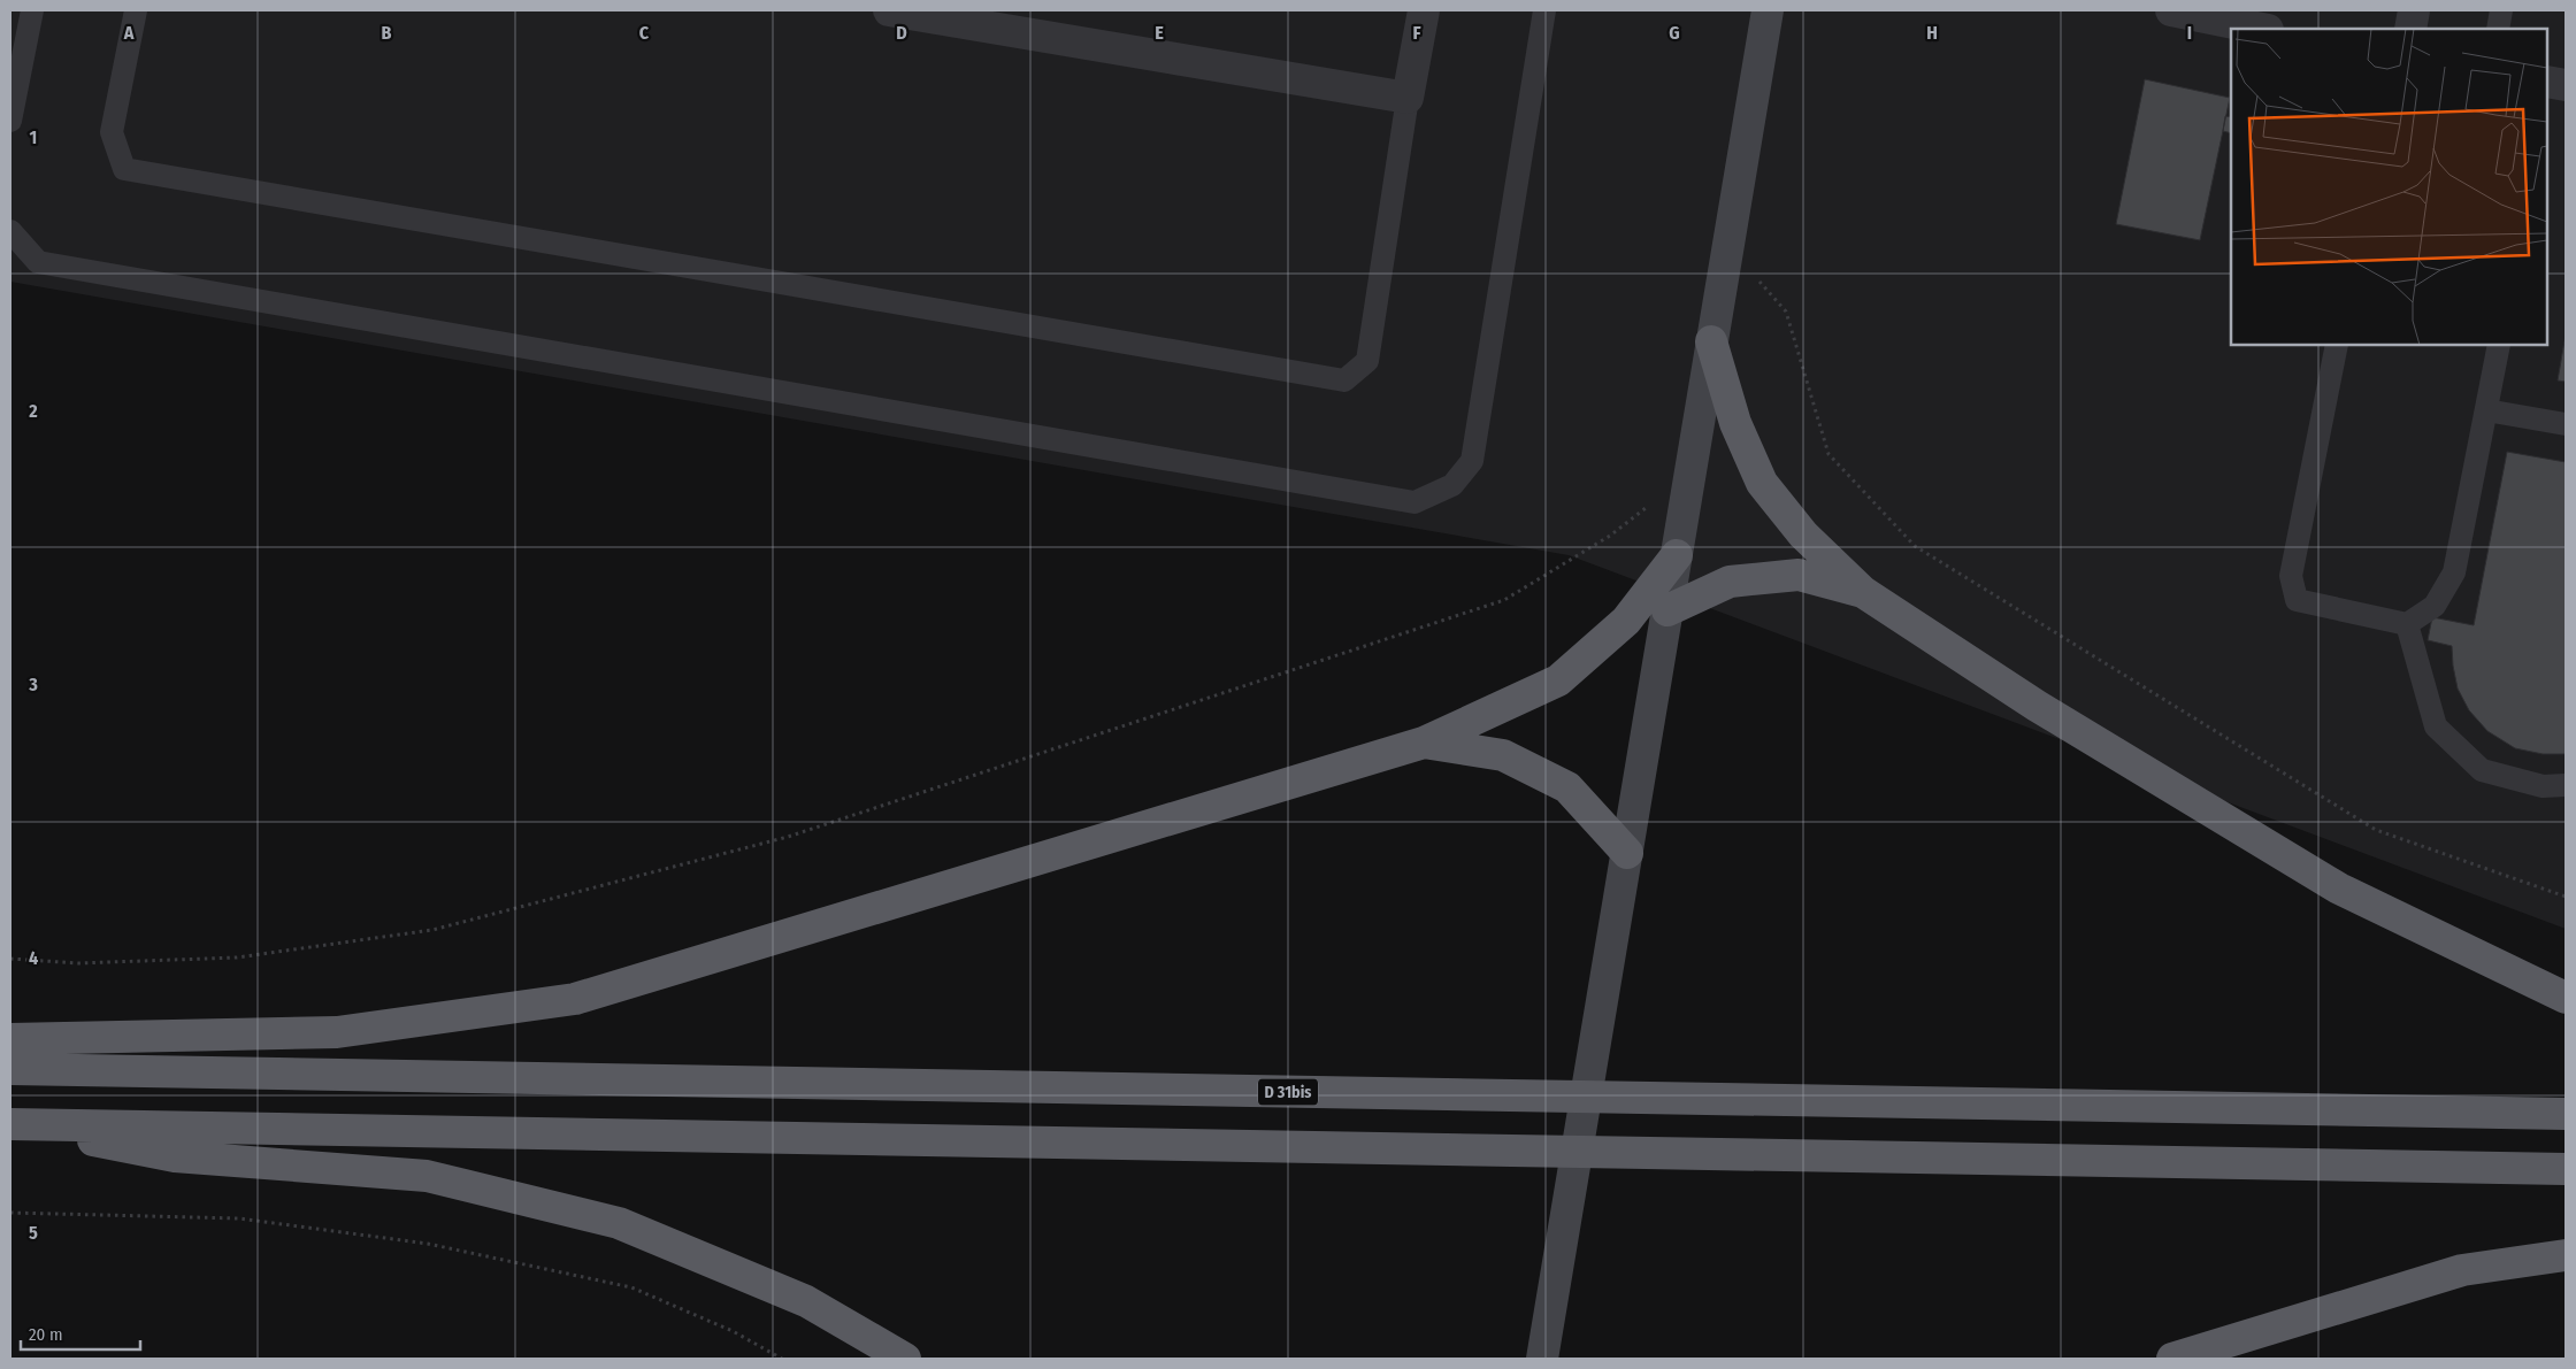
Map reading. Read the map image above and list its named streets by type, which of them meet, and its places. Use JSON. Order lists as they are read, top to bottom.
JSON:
{
  "streets": {
    "highway": ["D 31bis"]
  },
  "scale_bar": "20 m",
  "grid": {
    "columns": [
      "A",
      "B",
      "C",
      "D",
      "E",
      "F",
      "G",
      "H",
      "I"
    ],
    "rows": [
      "1",
      "2",
      "3",
      "4",
      "5"
    ]
  }
}
